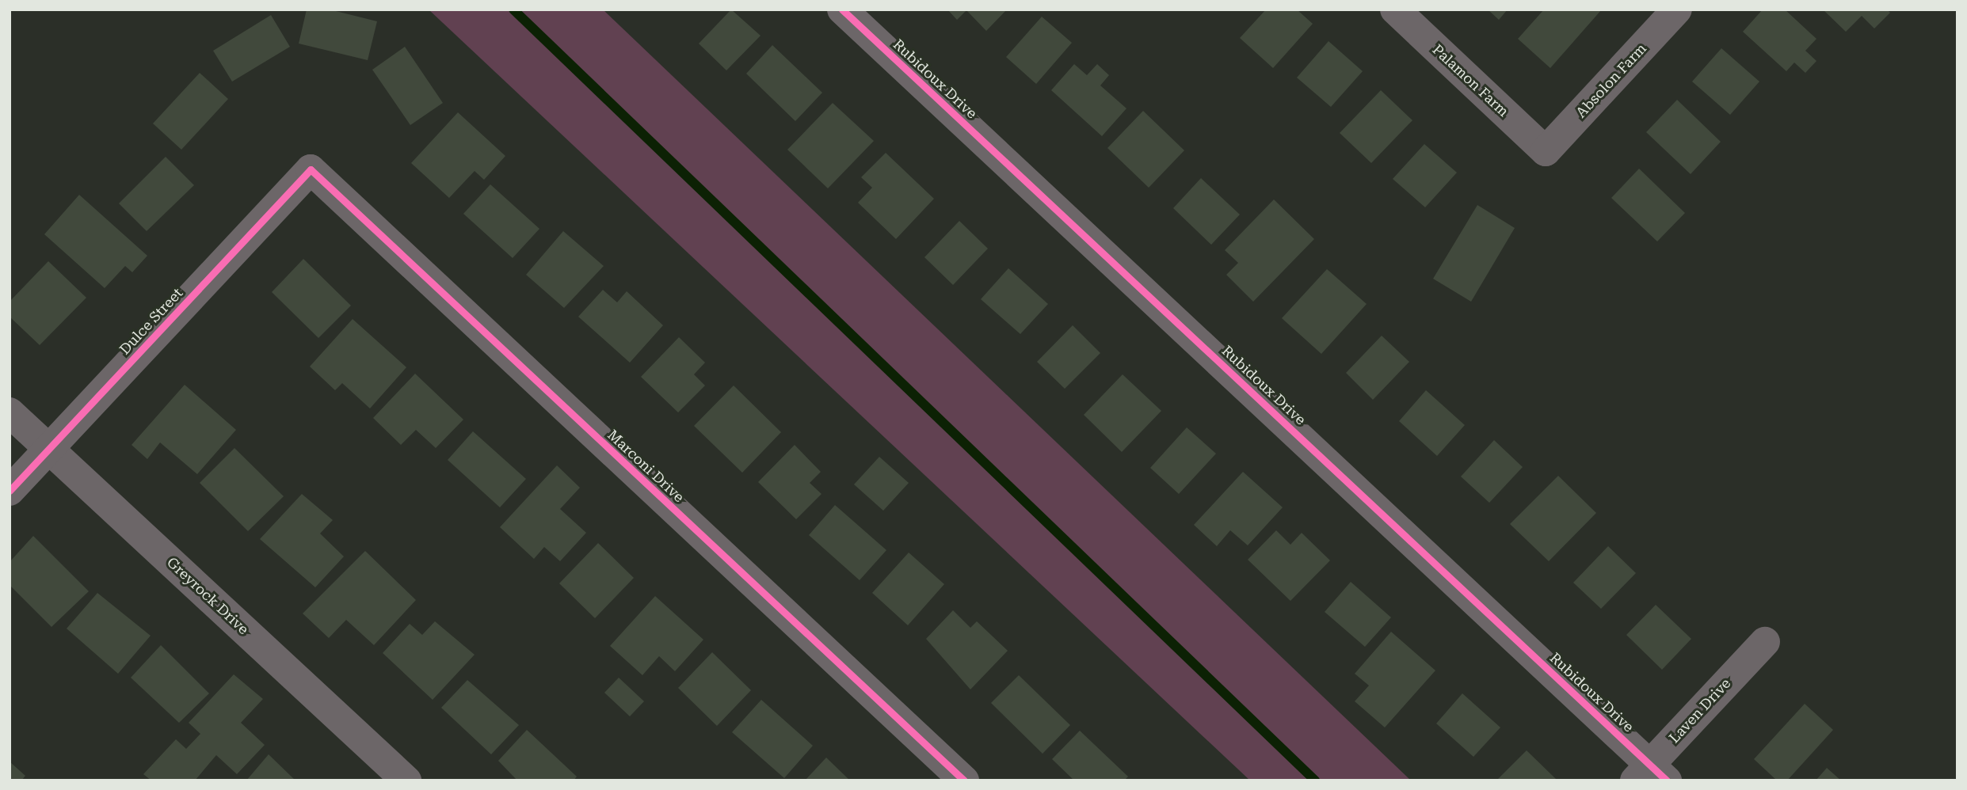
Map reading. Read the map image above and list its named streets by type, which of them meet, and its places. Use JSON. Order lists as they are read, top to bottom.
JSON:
{
  "streets": {
    "street": [
      "Rubidoux Drive",
      "Palamon Farm",
      "Absolon Farm",
      "Dulce Street",
      "Marconi Drive",
      "Greyrock Drive",
      "Laven Drive"
    ]
  },
  "crossings": [
    ["Rubidoux Drive", "Laven Drive"],
    ["Palamon Farm", "Absolon Farm"],
    ["Dulce Street", "Marconi Drive"],
    ["Dulce Street", "Greyrock Drive"]
  ]
}
